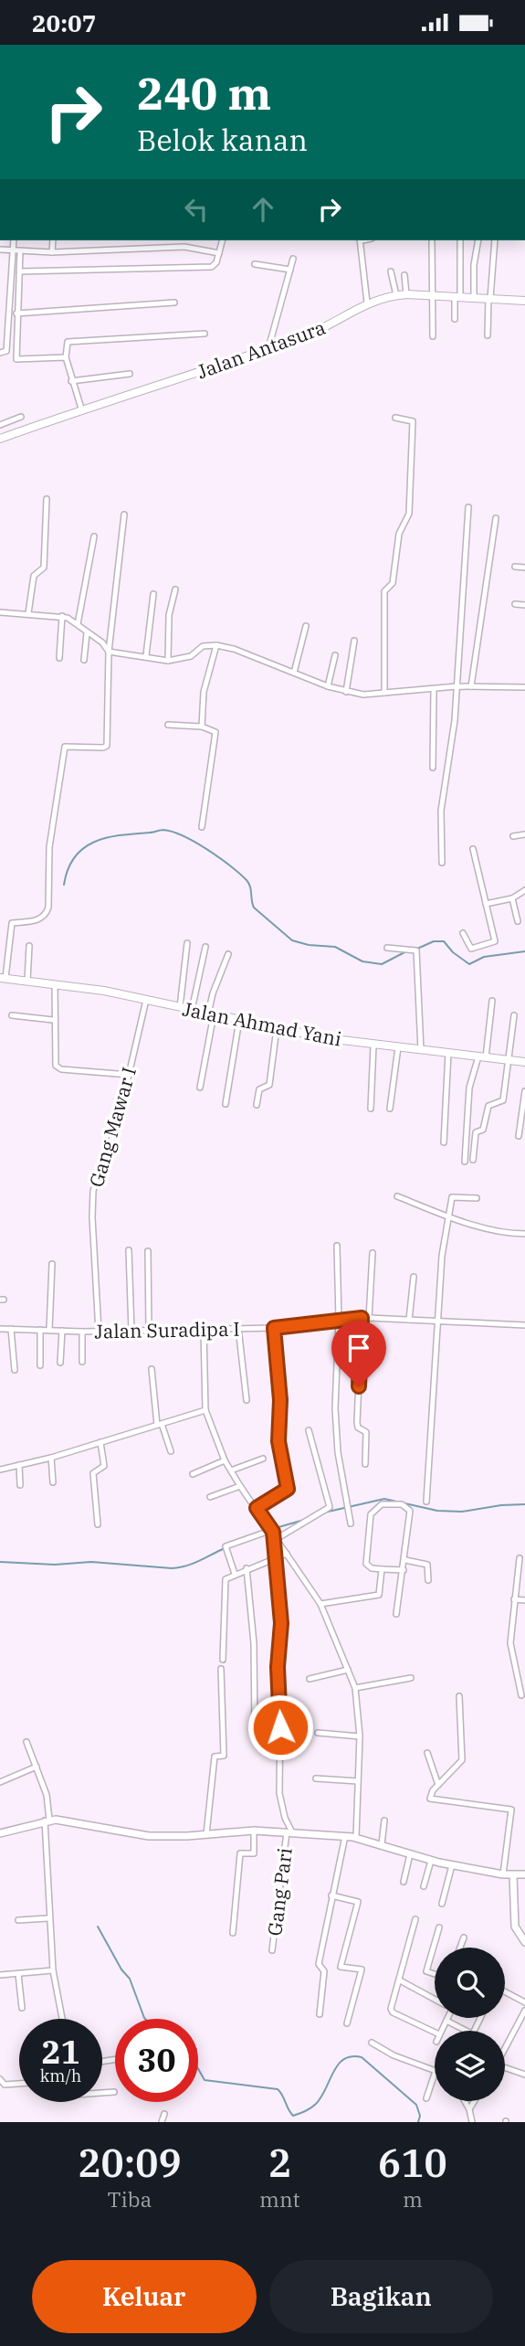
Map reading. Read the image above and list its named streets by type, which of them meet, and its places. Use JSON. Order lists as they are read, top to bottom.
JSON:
{
  "streets": {
    "main road": ["Jalan Antasura", "Jalan Ahmad Yani"],
    "street": ["Gang Mawar I", "Jalan Suradipa I", "Gang Pari"]
  },
  "crossings": [
    ["Jalan Ahmad Yani", "Gang Mawar I"],
    ["Gang Mawar I", "Jalan Suradipa I"]
  ],
  "page": {
    "status": "20:07",
    "turn": ["240 m", "Belok kanan"],
    "speed": "21 km/h",
    "limit": "30",
    "eta": [
      "20:09",
      "Tiba",
      "2",
      "mnt",
      "610",
      "m"
    ],
    "buttons": ["Keluar", "Bagikan"]
  }
}
